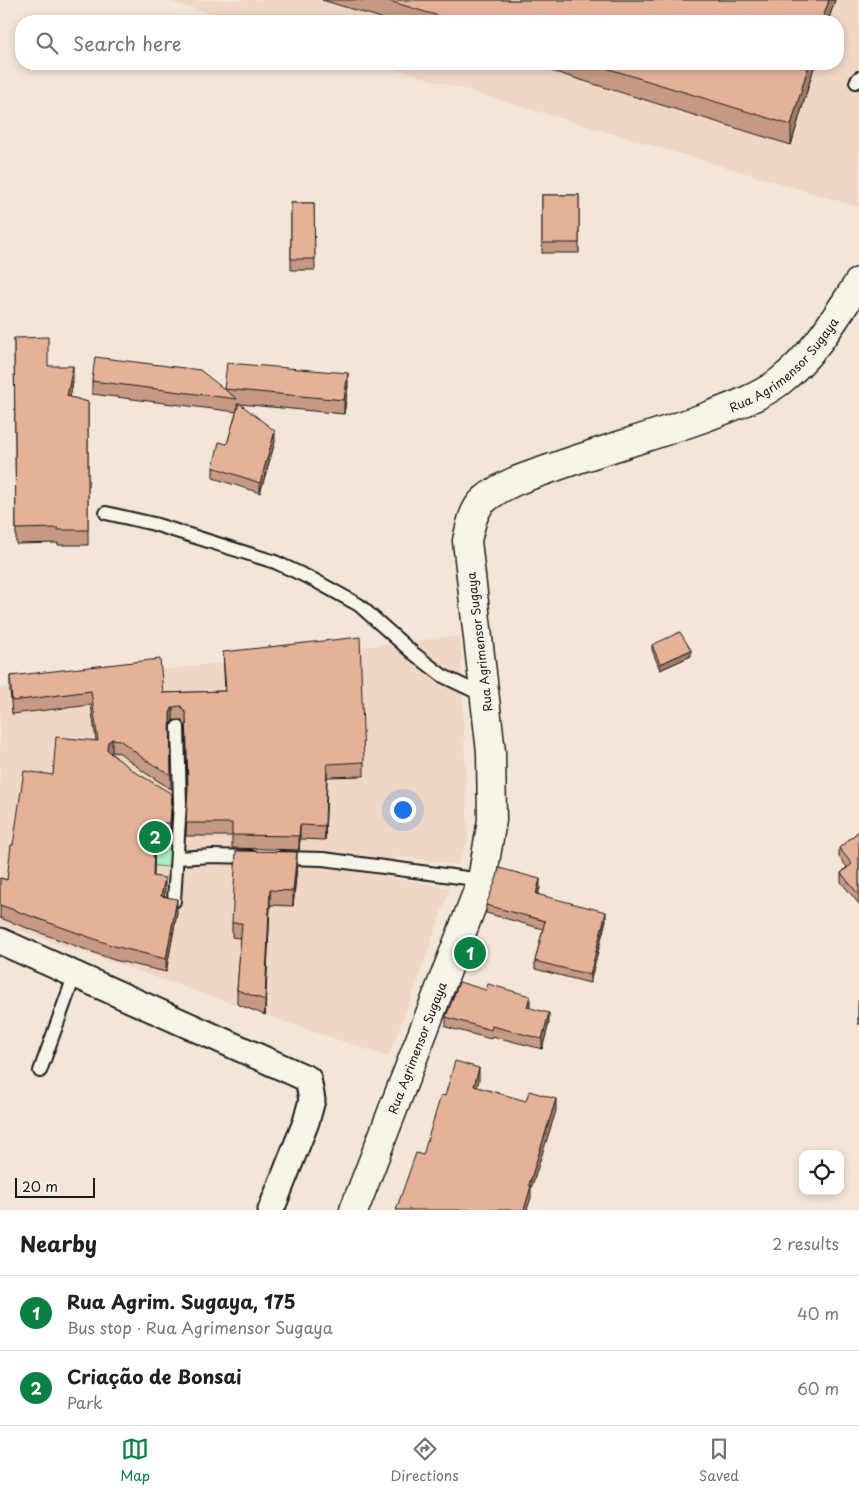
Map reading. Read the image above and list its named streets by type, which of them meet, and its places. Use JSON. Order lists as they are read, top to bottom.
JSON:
{
  "streets": {
    "main road": ["Rua Agrimensor Sugaya"]
  },
  "scale_bar": "20 m",
  "page": {
    "search": "Search here",
    "pins": ["2", "1"],
    "scale": "20 m",
    "heading": ["Nearby", "2 results"],
    "list": [
      {
        "mark": "1",
        "name": "Rua Agrim. Sugaya, 175",
        "note": "Bus stop · Rua Agrimensor Sugaya",
        "value": "40 m"
      },
      {
        "mark": "2",
        "name": "Criação de Bonsai",
        "note": "Park",
        "value": "60 m"
      }
    ],
    "nav": ["Map", "Directions", "Saved"]
  }
}
